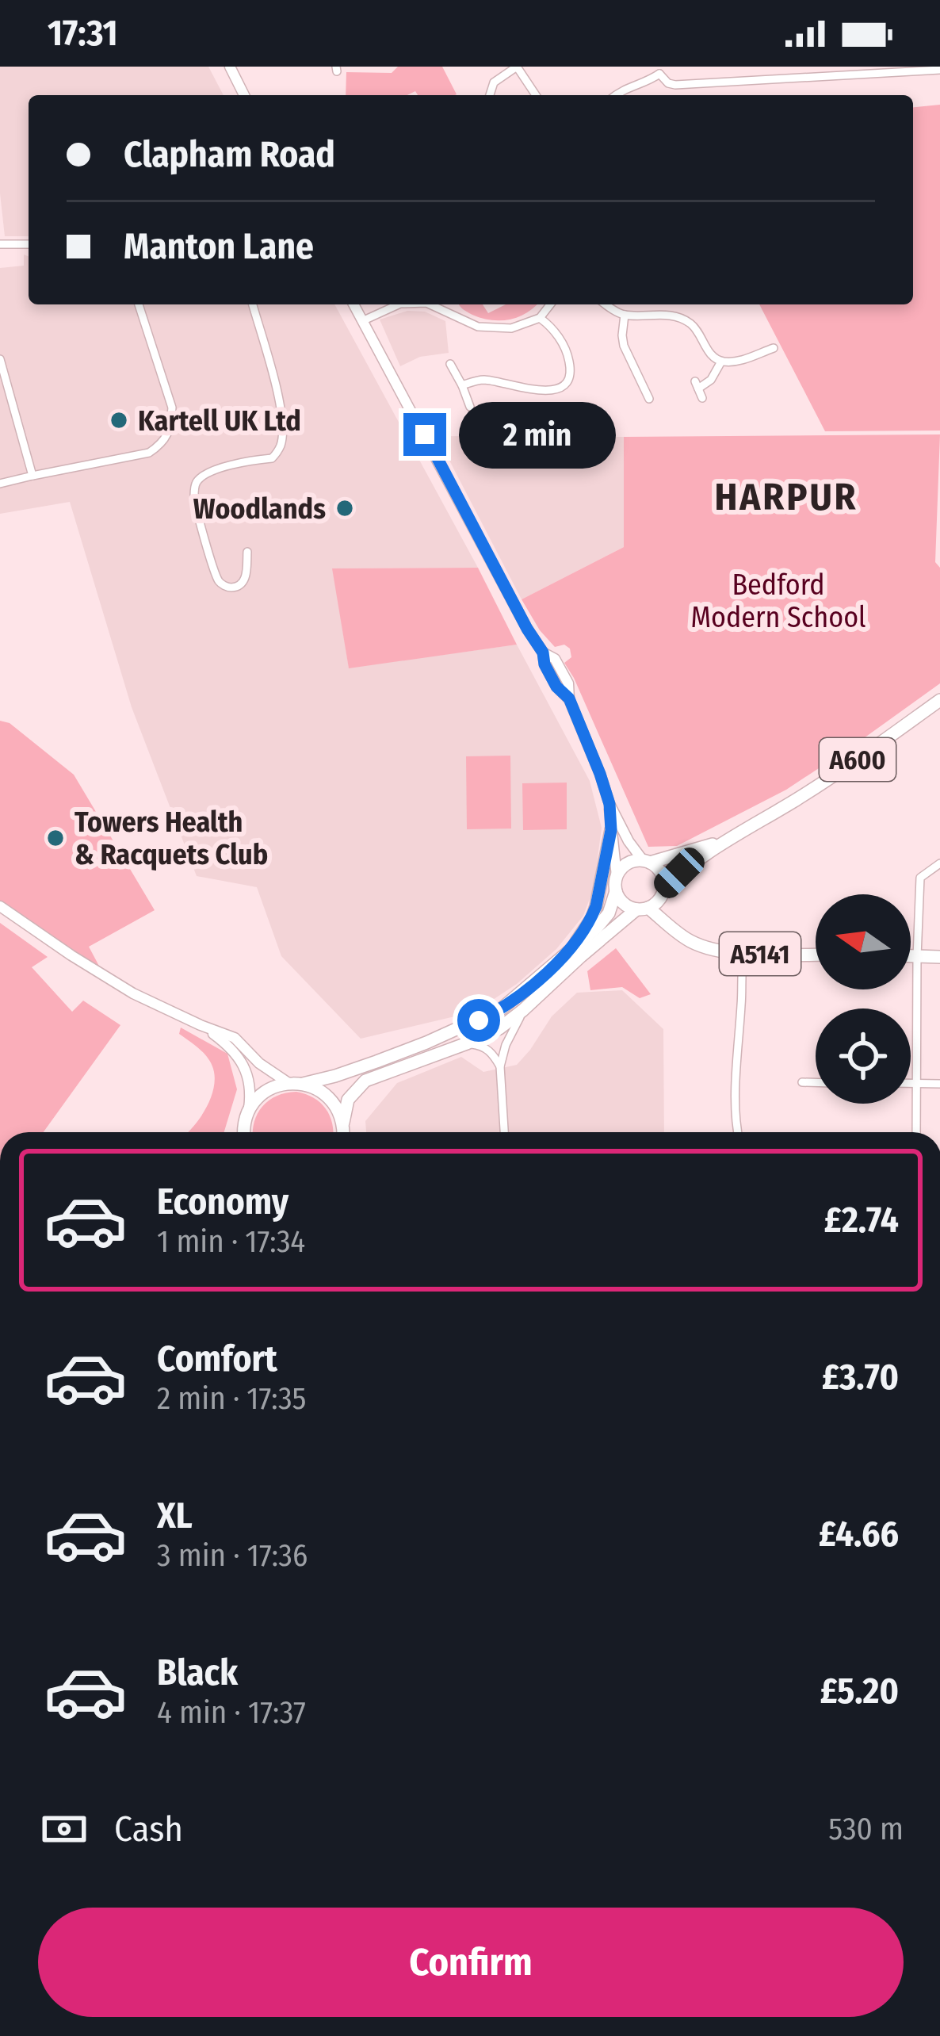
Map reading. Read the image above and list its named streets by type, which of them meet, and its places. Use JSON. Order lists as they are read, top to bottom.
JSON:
{
  "streets": {
    "main road": ["A600", "A5141"]
  },
  "crossings": [
    ["A600", "A5141"]
  ],
  "districts": ["HARPUR"],
  "parks": ["Bedford Modern School"],
  "places": ["Kartell UK Ltd", "Woodlands", "Towers Health & Racquets Club"],
  "north": "left",
  "page": {
    "status": "17:31",
    "banner": ["Clapham Road", "Manton Lane"],
    "bubble": "2 min",
    "list": [
      {
        "name": "Economy",
        "note": "1 min · 17:34",
        "value": "£2.74"
      },
      {
        "name": "Comfort",
        "note": "2 min · 17:35",
        "value": "£3.70"
      },
      {
        "name": "XL",
        "note": "3 min · 17:36",
        "value": "£4.66"
      },
      {
        "name": "Black",
        "note": "4 min · 17:37",
        "value": "£5.20"
      }
    ],
    "pay": ["Cash", "530 m"],
    "buttons": "Confirm"
  }
}
